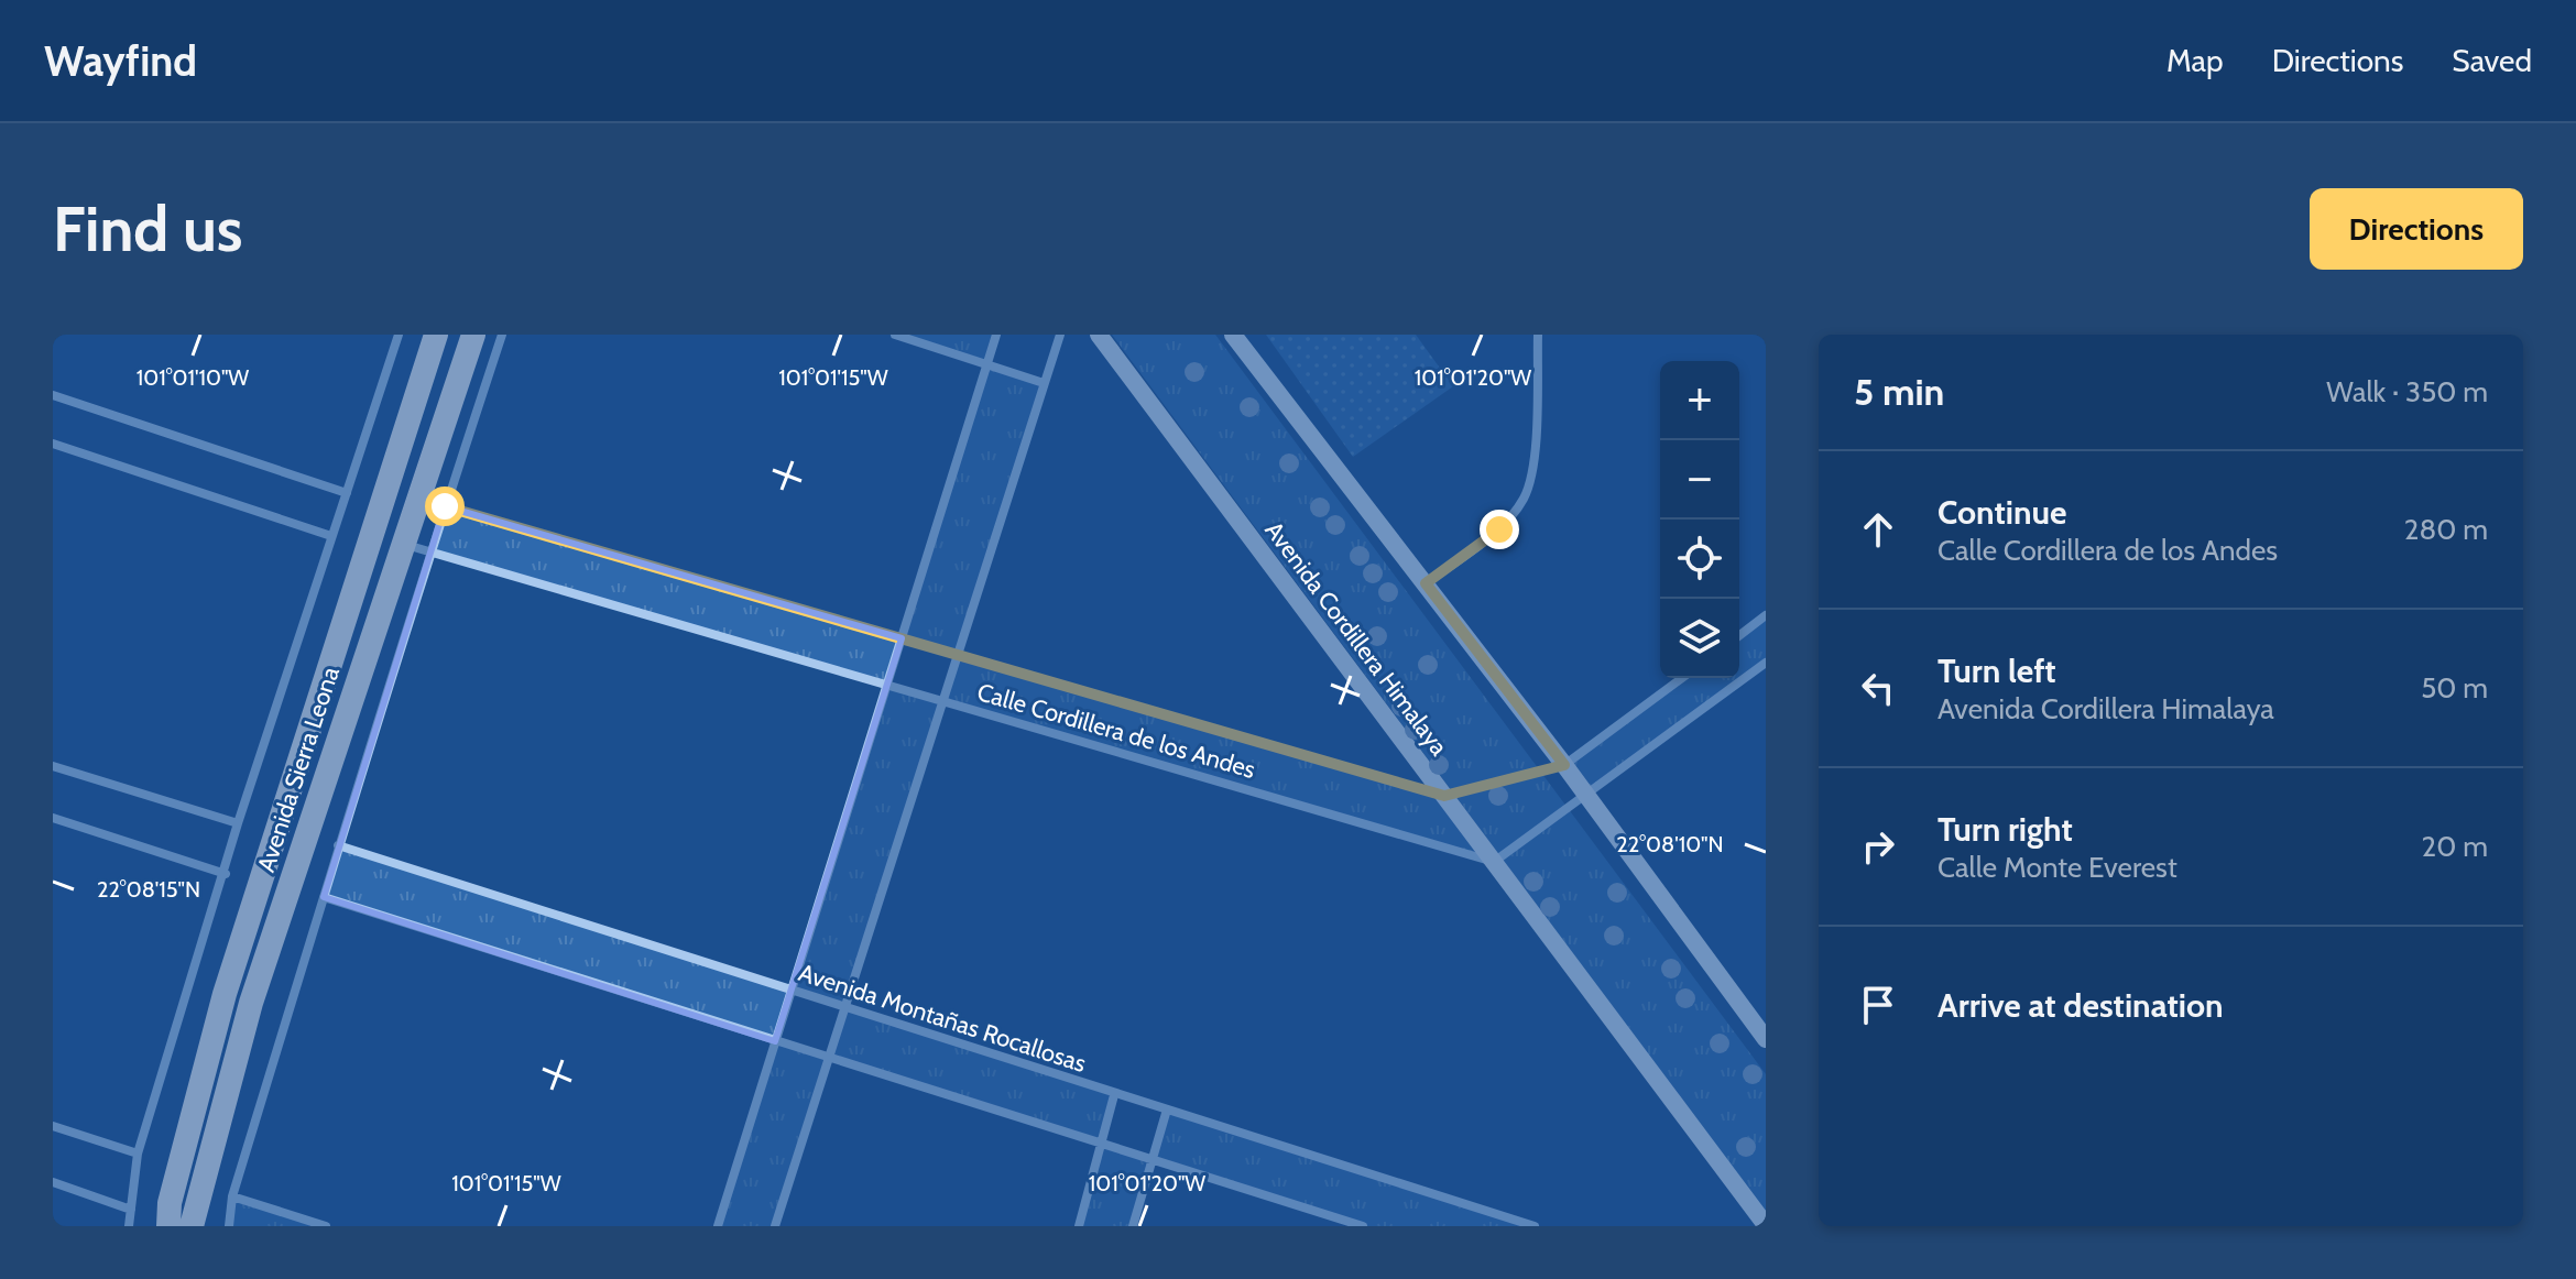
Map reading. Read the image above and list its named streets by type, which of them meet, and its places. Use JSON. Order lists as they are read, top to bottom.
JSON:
{
  "streets": {
    "highway": ["Avenida Sierra Leona"],
    "main road": ["Avenida Cordillera Himalaya"],
    "street": ["Calle Cordillera de los Andes", "Avenida Montañas Rocallosas"]
  },
  "crossings": [
    ["Avenida Cordillera Himalaya", "Calle Cordillera de los Andes"],
    ["Calle Cordillera de los Andes", "Avenida Sierra Leona"]
  ],
  "page": {
    "header": "Wayfind",
    "nav": ["Map", "Directions", "Saved"],
    "buttons": "Directions",
    "title": "Find us",
    "heading": ["5 min", "Walk · 350 m"],
    "map_buttons": ["+", "−"],
    "list": [
      ["Continue", "Calle Cordillera de los Andes", "280 m"],
      ["Turn left", "Avenida Cordillera Himalaya", "50 m"],
      ["Turn right", "Calle Monte Everest", "20 m"],
      "Arrive at destination"
    ]
  },
  "coordinates": [
    "101°01'20\"W",
    "101°01'10\"W",
    "101°01'15\"W",
    "22°08'10\"N",
    "22°08'15\"N"
  ]
}
